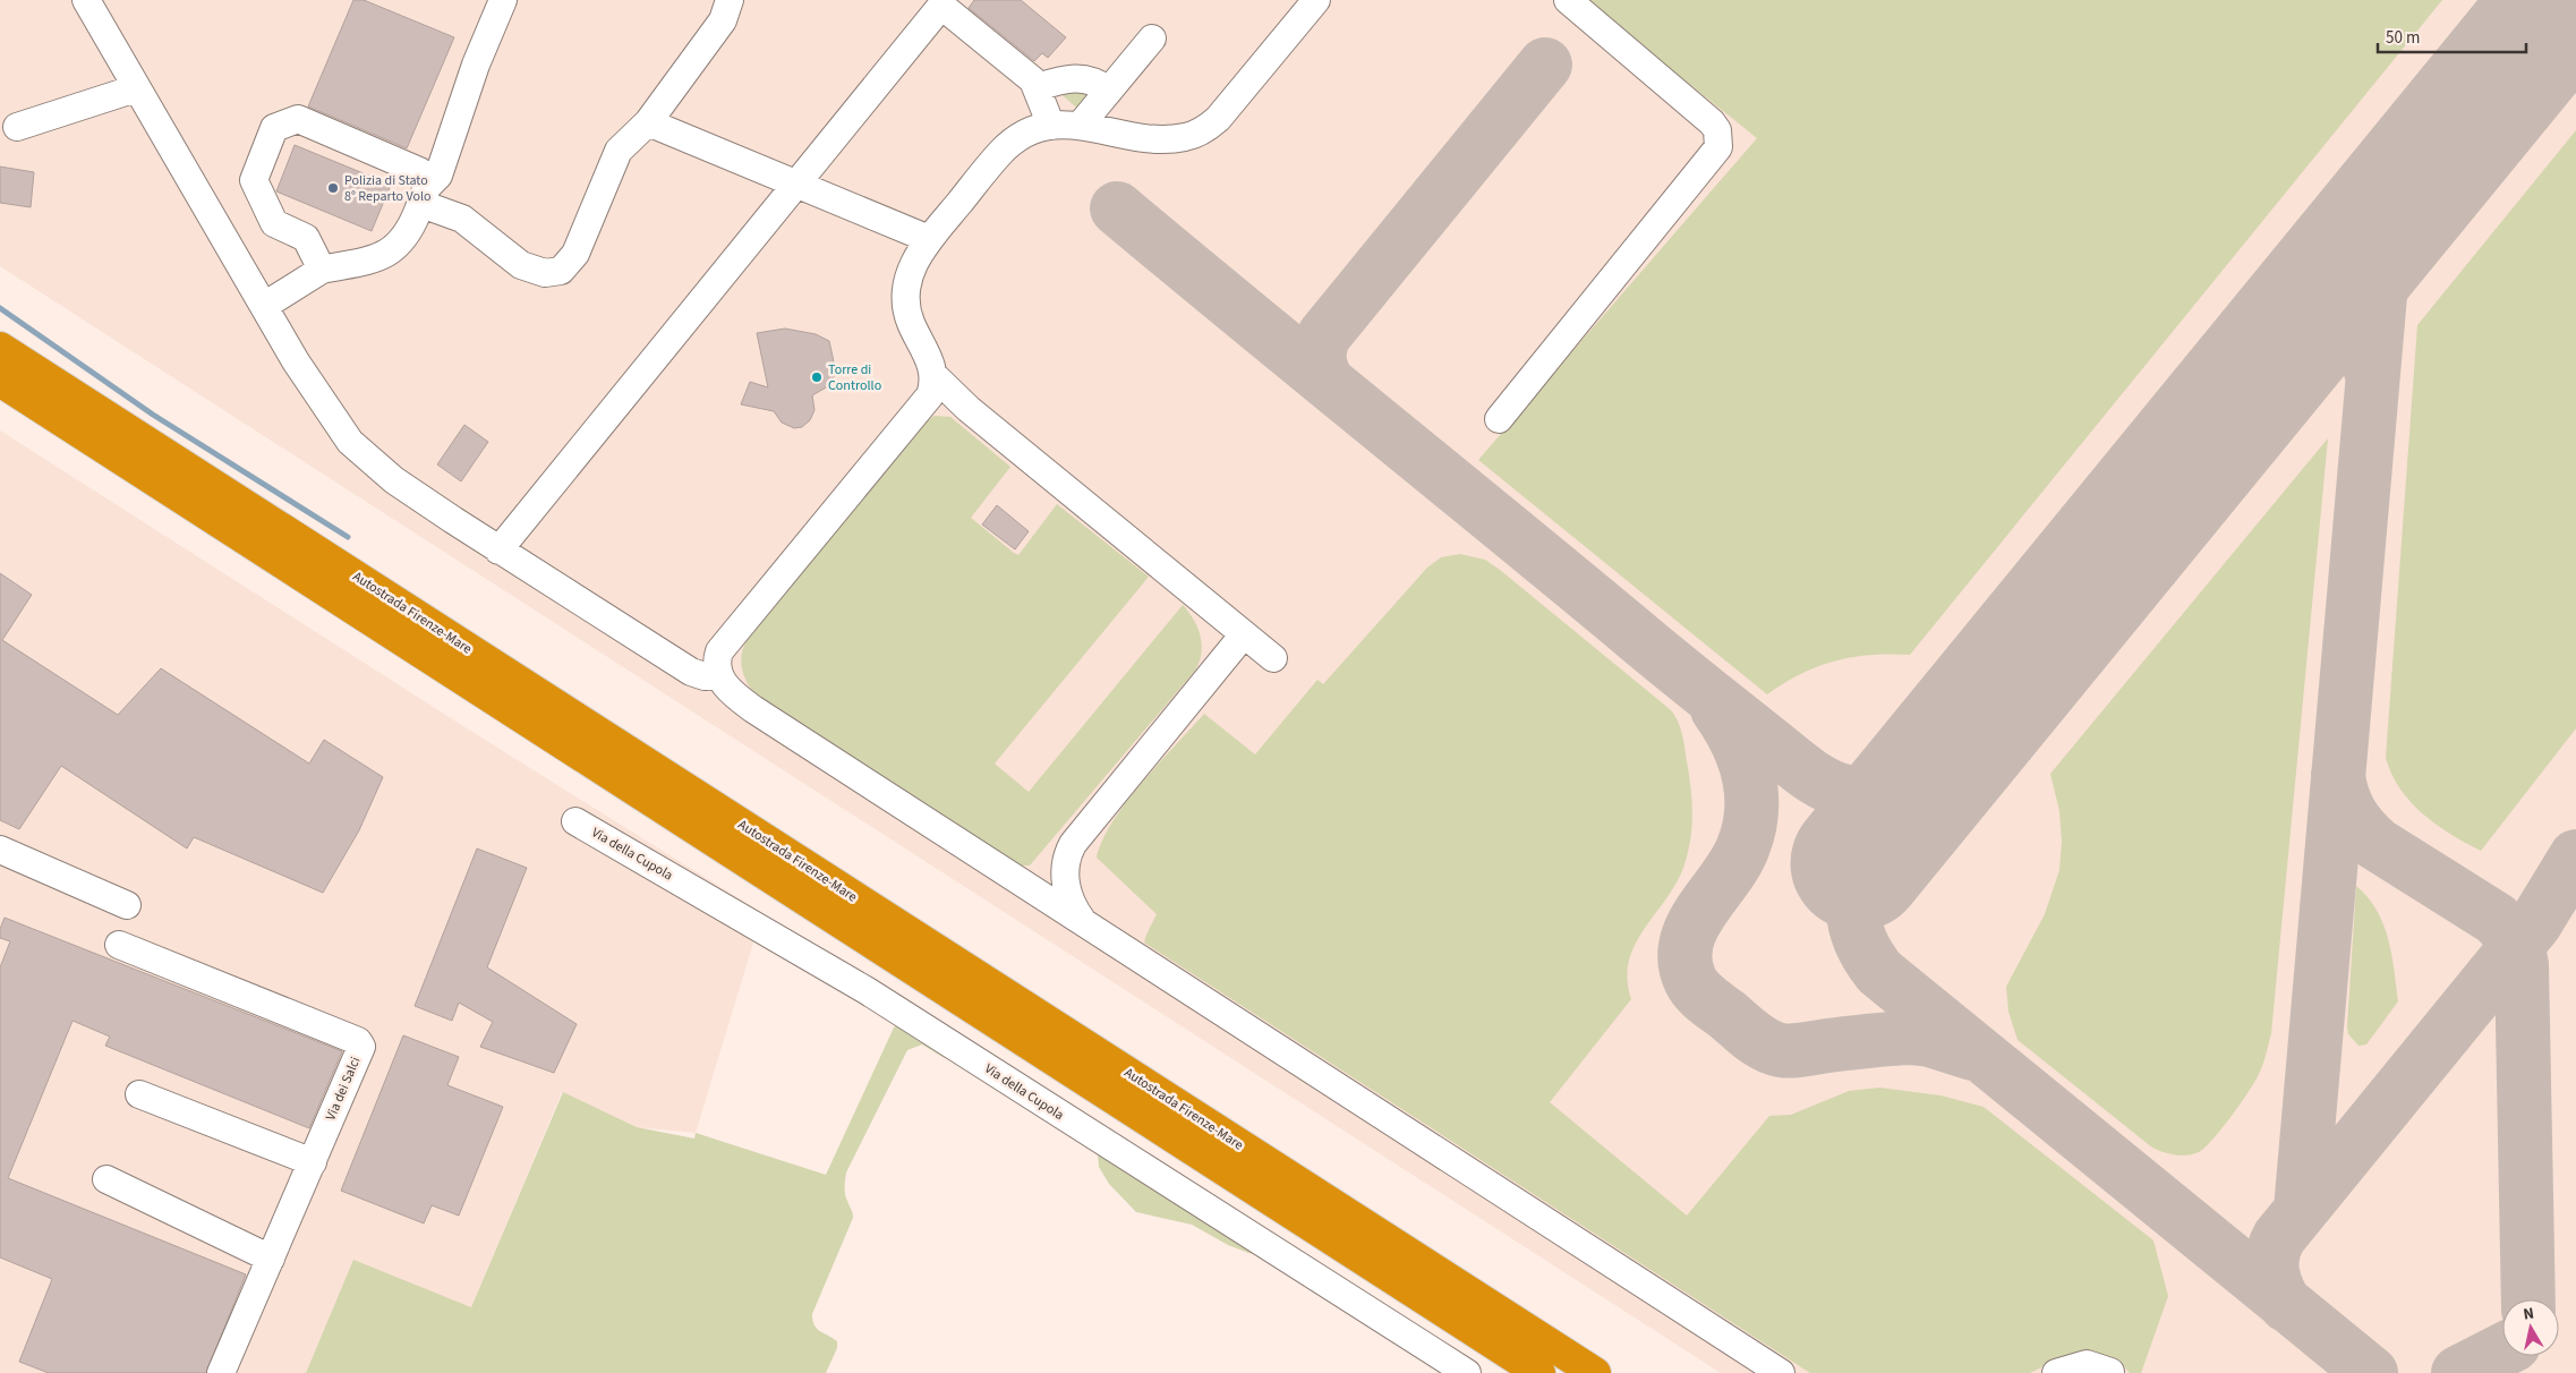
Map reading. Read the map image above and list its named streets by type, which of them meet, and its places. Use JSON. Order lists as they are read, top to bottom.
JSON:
{
  "streets": {
    "highway": ["Autostrada Firenze-Mare"],
    "street": ["Via della Cupola", "Via dei Salci"]
  },
  "places": ["Polizia di Stato 8° Reparto Volo", "Torre di Controllo"],
  "scale_bar": "50 m",
  "north": "top"
}
